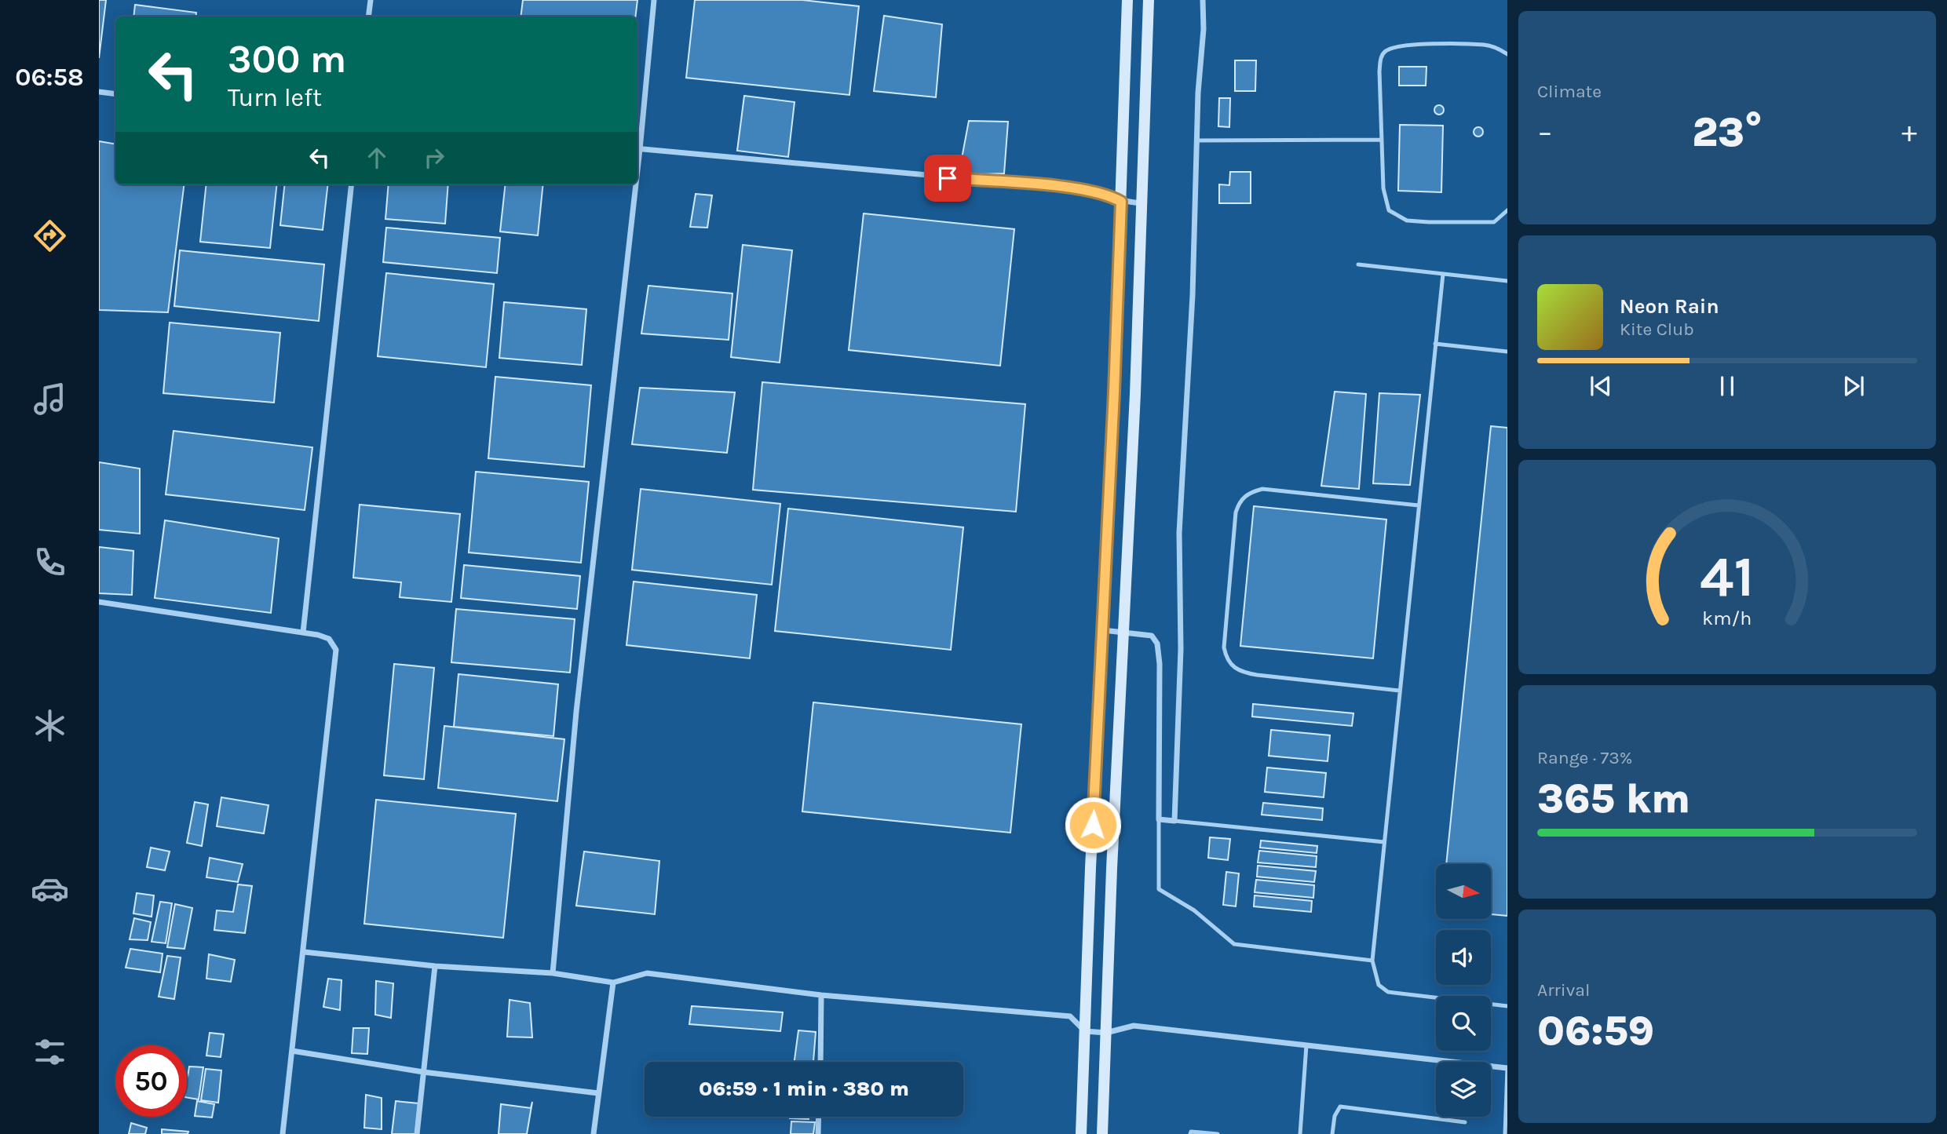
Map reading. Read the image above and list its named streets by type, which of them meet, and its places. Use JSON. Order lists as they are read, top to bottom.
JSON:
{
  "north": "right",
  "page": {
    "tabs": "06:58",
    "tile": [
      "Climate",
      ["Range · 73%", "365 km"],
      ["Arrival", "06:59"]
    ],
    "turn": ["300 m", "Turn left"],
    "heat": ["−", "23°", "+"],
    "song": ["Neon Rain", "Kite Club"],
    "limit": "50",
    "trip": "06:59 · 1 min · 380 m",
    "gauge": ["41", "km/h"]
  }
}
